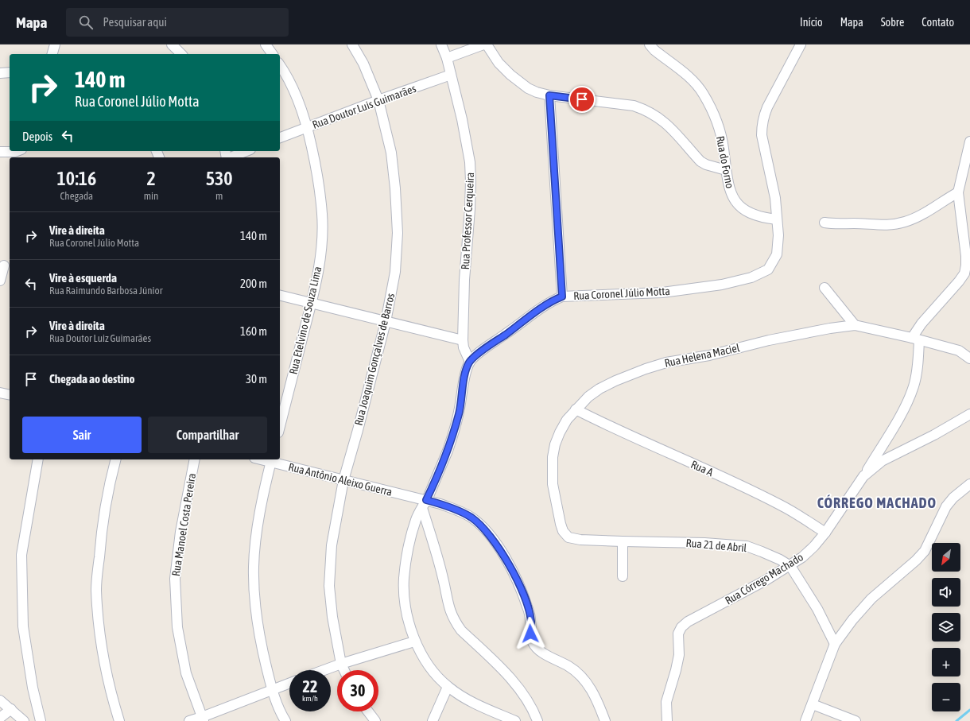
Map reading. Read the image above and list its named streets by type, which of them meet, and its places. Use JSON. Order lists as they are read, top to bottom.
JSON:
{
  "streets": {
    "street": [
      "Rua Doutor Luis Guimarães",
      "Rua do Forno",
      "Rua Professor Cerqueira",
      "Rua Coronel Júlio Motta",
      "Rua Etelvino de Souza Lima",
      "Rua Helena Maciel",
      "Rua Joaquim Gonçalves de Barros",
      "Rua A",
      "Rua Antônio Aleixo Guerra",
      "Rua Manoel Costa Pereira",
      "Rua 21 de Abril",
      "Rua Córrego Machado"
    ]
  },
  "crossings": [
    ["Rua Doutor Luis Guimarães", "Rua Professor Cerqueira"],
    ["Rua Doutor Luis Guimarães", "Rua Etelvino de Souza Lima"],
    ["Rua Doutor Luis Guimarães", "Rua Joaquim Gonçalves de Barros"],
    ["Rua do Forno", "Rua Coronel Júlio Motta"],
    ["Rua Professor Cerqueira", "Rua Coronel Júlio Motta"],
    ["Rua Helena Maciel", "Rua A"],
    ["Rua Helena Maciel", "Rua 21 de Abril"],
    ["Rua Joaquim Gonçalves de Barros", "Rua Antônio Aleixo Guerra"],
    ["Rua A", "Rua Córrego Machado"],
    ["Rua 21 de Abril", "Rua Córrego Machado"]
  ],
  "districts": ["CÓRREGO MACHADO"],
  "north": "bottom left",
  "page": {
    "header": "Mapa",
    "search": "Pesquisar aqui",
    "nav": [
      "Início",
      "Mapa",
      "Sobre",
      "Contato"
    ],
    "turn": ["140 m", "Rua Coronel Júlio Motta"],
    "then": "Depois",
    "eta": [
      "10:16",
      "Chegada",
      "2",
      "min",
      "530",
      "m"
    ],
    "list": [
      {
        "name": "Vire à direita",
        "note": "Rua Coronel Júlio Motta",
        "value": "140 m"
      },
      {
        "name": "Vire à esquerda",
        "note": "Rua Raimundo Barbosa Júnior",
        "value": "200 m"
      },
      {
        "name": "Vire à direita",
        "note": "Rua Doutor Luiz Guimarães",
        "value": "160 m"
      },
      {
        "name": "Chegada ao destino",
        "value": "30 m"
      }
    ],
    "buttons": ["Sair", "Compartilhar"],
    "map_buttons": ["+", "−"],
    "speed": "22 km/h",
    "limit": "30"
  }
}
